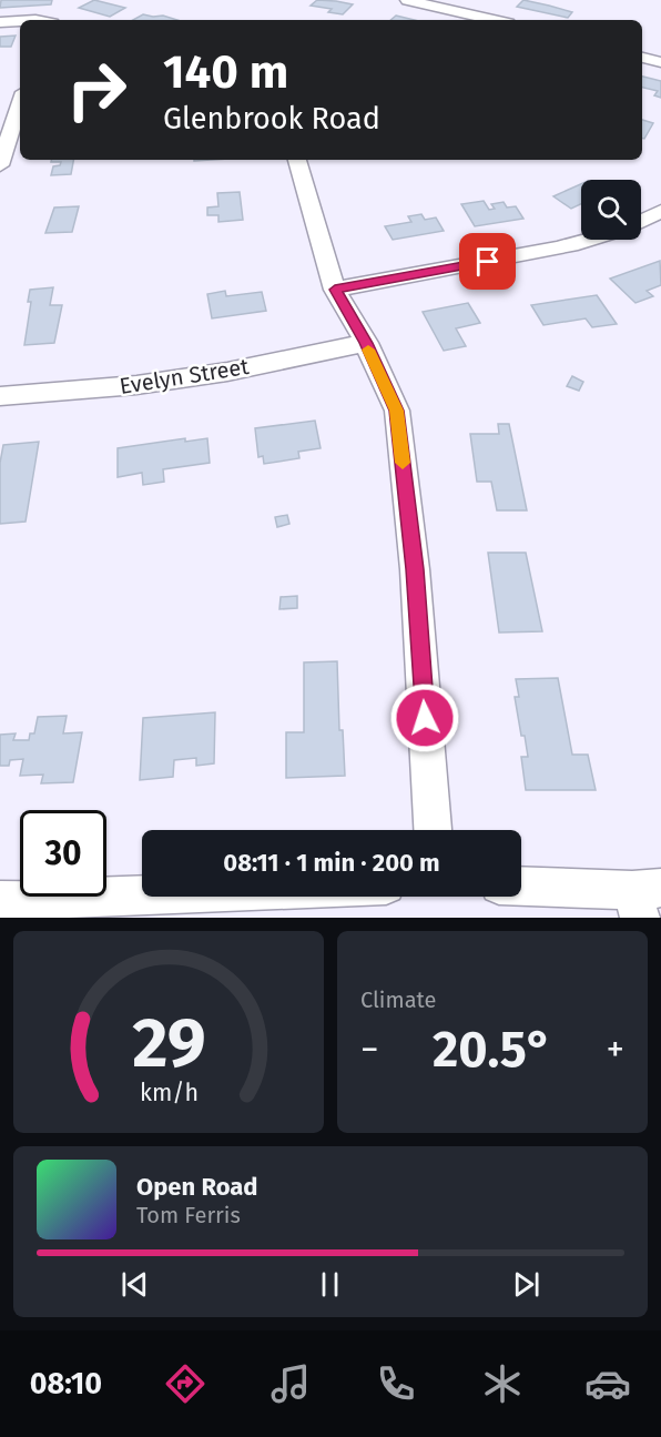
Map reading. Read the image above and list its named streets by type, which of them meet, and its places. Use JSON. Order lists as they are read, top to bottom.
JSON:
{
  "streets": {
    "street": ["Evelyn Street"]
  },
  "page": {
    "turn": ["140 m", "Glenbrook Road"],
    "limit": "30",
    "trip": "08:11 · 1 min · 200 m",
    "tile": "Climate",
    "heat": ["−", "20.5°", "+"],
    "song": ["Open Road", "Tom Ferris"],
    "tabs": "08:10",
    "gauge": ["29", "km/h"]
  }
}
